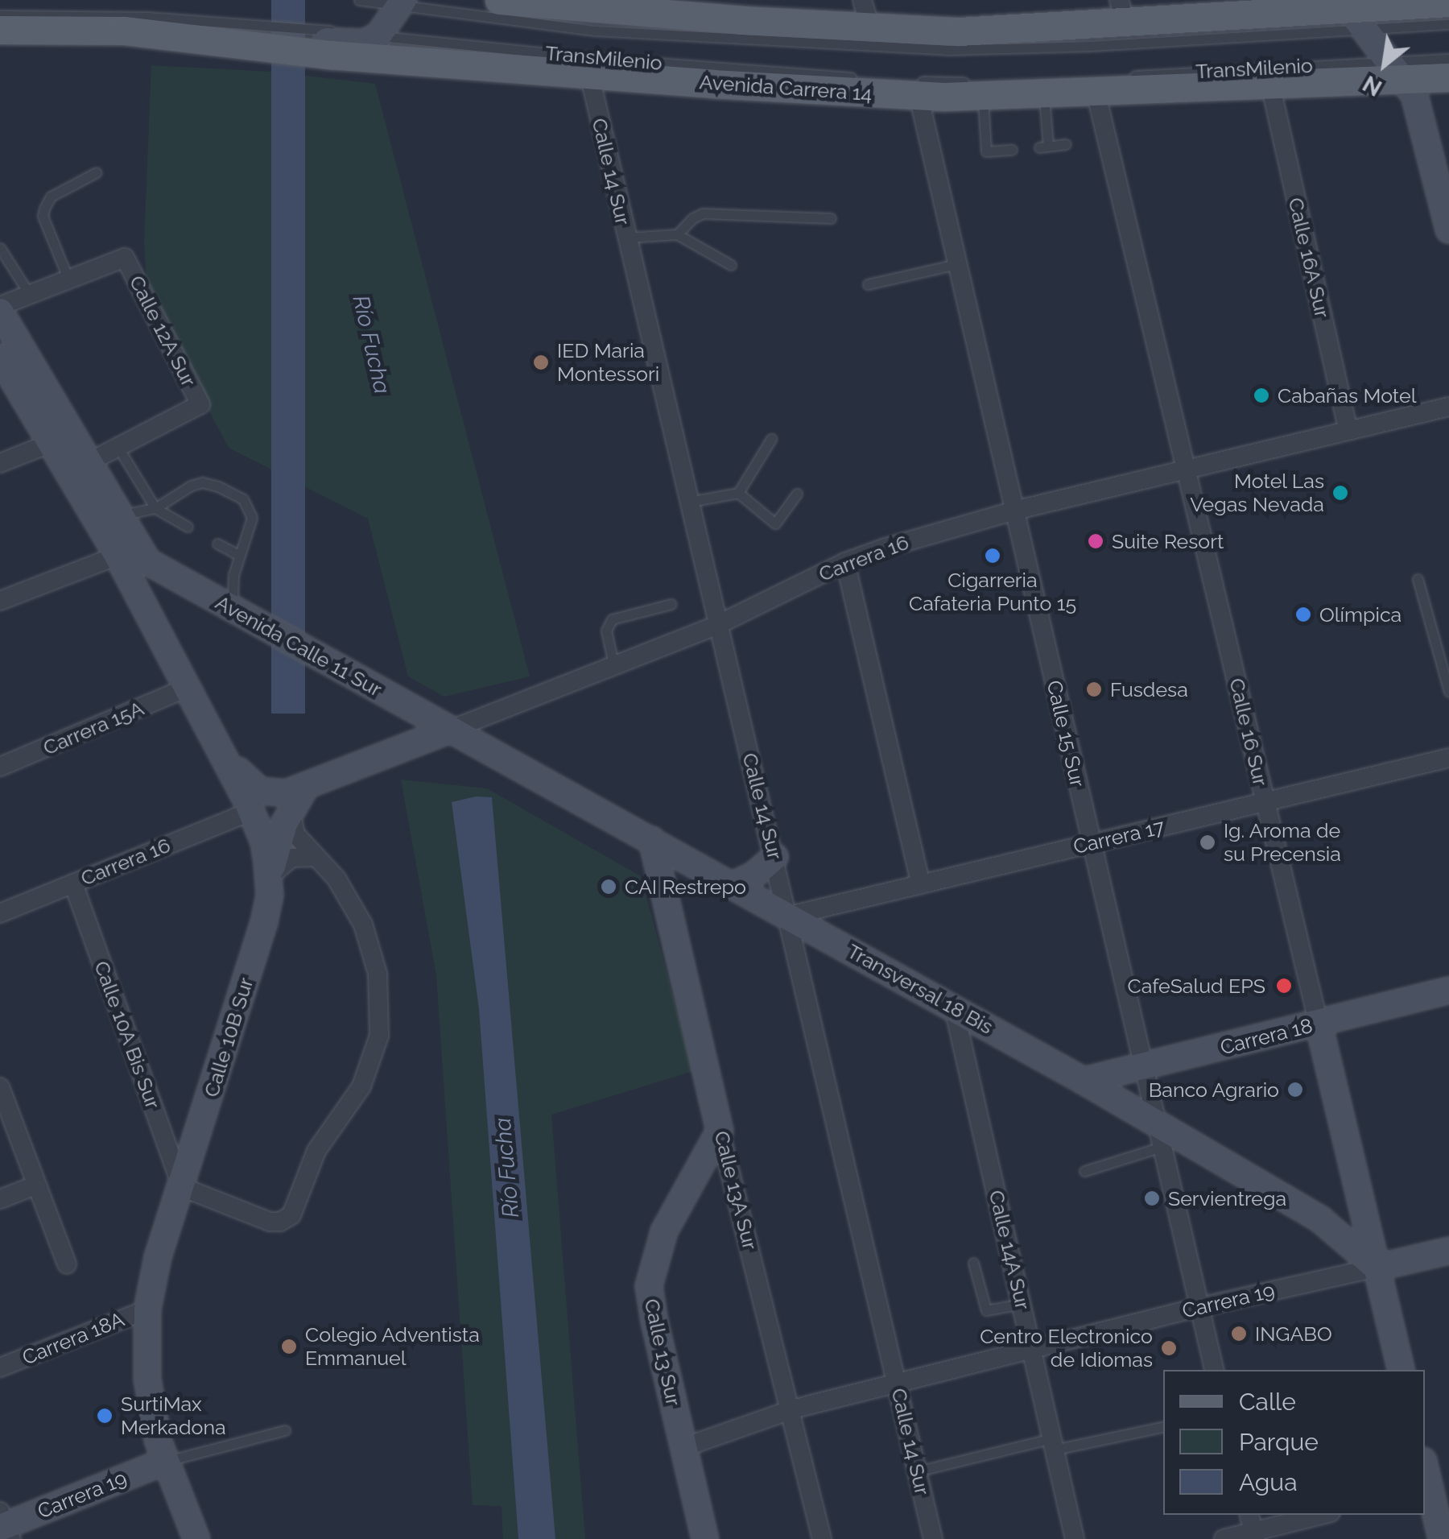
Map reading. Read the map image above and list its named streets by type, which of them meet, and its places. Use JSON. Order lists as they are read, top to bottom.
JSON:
{
  "streets": {
    "main road": [
      "Avenida Carrera 14",
      "Carrera 16",
      "Avenida Calle 11 Sur",
      "Calle 16 Sur",
      "Transversal 18 Bis",
      "Carrera 18",
      "Calle 10B Sur",
      "Calle 13A Sur",
      "Carrera 19",
      "Calle 13 Sur"
    ],
    "street": [
      "Calle 14 Sur",
      "Calle 16A Sur",
      "Calle 12A Sur",
      "Carrera 15A",
      "Calle 15 Sur",
      "Carrera 17",
      "Calle 10A Bis Sur",
      "Calle 14A Sur",
      "Carrera 18A"
    ],
    "lane": ["TransMilenio"]
  },
  "crossings": [
    ["TransMilenio", "Avenida Carrera 14"],
    ["Avenida Carrera 14", "Calle 14 Sur"],
    ["Avenida Carrera 14", "Calle 16A Sur"],
    ["Avenida Carrera 14", "Calle 16 Sur"],
    ["Avenida Carrera 14", "Calle 15 Sur"],
    ["Calle 14 Sur", "Carrera 16"],
    ["Calle 14 Sur", "Carrera 17"],
    ["Calle 14 Sur", "Transversal 18 Bis"],
    ["Calle 14 Sur", "Carrera 19"],
    ["Calle 16A Sur", "Carrera 16"],
    ["Carrera 16", "Avenida Calle 11 Sur"],
    ["Carrera 16", "Calle 16 Sur"],
    ["Carrera 16", "Calle 15 Sur"],
    ["Carrera 16", "Transversal 18 Bis"],
    ["Carrera 16", "Calle 10A Bis Sur"],
    ["Carrera 16", "Calle 10B Sur"],
    ["Avenida Calle 11 Sur", "Transversal 18 Bis"],
    ["Avenida Calle 11 Sur", "Calle 10B Sur"],
    ["Carrera 15A", "Calle 10B Sur"],
    ["Calle 16 Sur", "Carrera 17"],
    ["Calle 16 Sur", "Transversal 18 Bis"],
    ["Calle 16 Sur", "Carrera 18"],
    ["Calle 16 Sur", "Carrera 19"],
    ["Calle 15 Sur", "Carrera 17"],
    ["Calle 15 Sur", "Transversal 18 Bis"],
    ["Calle 15 Sur", "Carrera 18"],
    ["Calle 15 Sur", "Carrera 19"],
    ["Carrera 17", "Transversal 18 Bis"],
    ["Transversal 18 Bis", "Carrera 18"],
    ["Transversal 18 Bis", "Calle 13A Sur"],
    ["Transversal 18 Bis", "Calle 14A Sur"],
    ["Transversal 18 Bis", "Carrera 19"],
    ["Calle 10A Bis Sur", "Calle 10B Sur"],
    ["Calle 10B Sur", "Carrera 19"],
    ["Calle 10B Sur", "Carrera 18A"],
    ["Calle 13A Sur", "Carrera 19"],
    ["Calle 13A Sur", "Calle 13 Sur"],
    ["Calle 14A Sur", "Carrera 19"],
    ["Carrera 19", "Calle 13 Sur"]
  ],
  "water": ["Río Fucha"],
  "places": [
    "IED Maria Montessori",
    "Cabañas Motel",
    "Motel Las Vegas Nevada",
    "Suite Resort",
    "Cigarreria Cafateria Punto 15",
    "Olímpica",
    "Fusdesa",
    "Ig. Aroma de su Precensia",
    "CAI Restrepo",
    "CafeSalud EPS",
    "Banco Agrario",
    "Servientrega",
    "INGABO",
    "Colegio Adventista Emmanuel",
    "Centro Electronico de Idiomas",
    "SurtiMax Merkadona"
  ],
  "legend": ["Calle", "Parque", "Agua"],
  "north": "bottom left"
}
